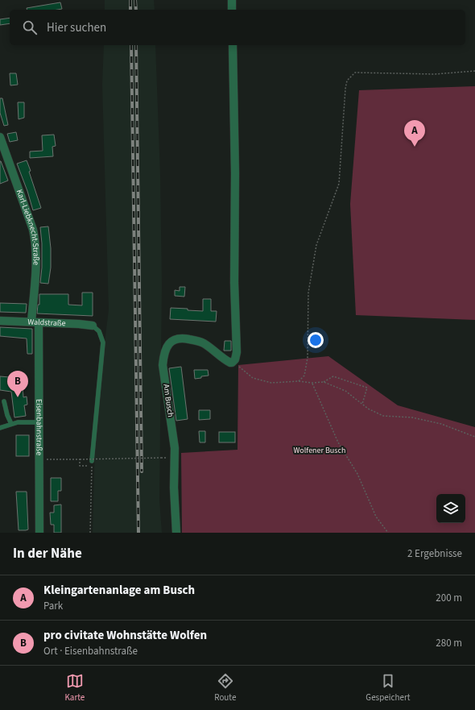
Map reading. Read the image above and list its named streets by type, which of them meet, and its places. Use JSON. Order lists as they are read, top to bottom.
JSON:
{
  "streets": {
    "street": [
      "Karl-Liebknecht-Straße",
      "Waldstraße",
      "Am Busch",
      "Eisenbahnstraße"
    ]
  },
  "crossings": [
    ["Karl-Liebknecht-Straße", "Waldstraße"],
    ["Karl-Liebknecht-Straße", "Eisenbahnstraße"],
    ["Waldstraße", "Eisenbahnstraße"]
  ],
  "parks": ["Wolfener Busch"],
  "page": {
    "search": "Hier suchen",
    "pins": ["A", "B"],
    "heading": ["In der Nähe", "2 Ergebnisse"],
    "list": [
      {
        "mark": "A",
        "name": "Kleingartenanlage am Busch",
        "note": "Park",
        "value": "200 m"
      },
      {
        "mark": "B",
        "name": "pro civitate Wohnstätte Wolfen",
        "note": "Ort · Eisenbahnstraße",
        "value": "280 m"
      }
    ],
    "nav": ["Karte", "Route", "Gespeichert"]
  }
}
